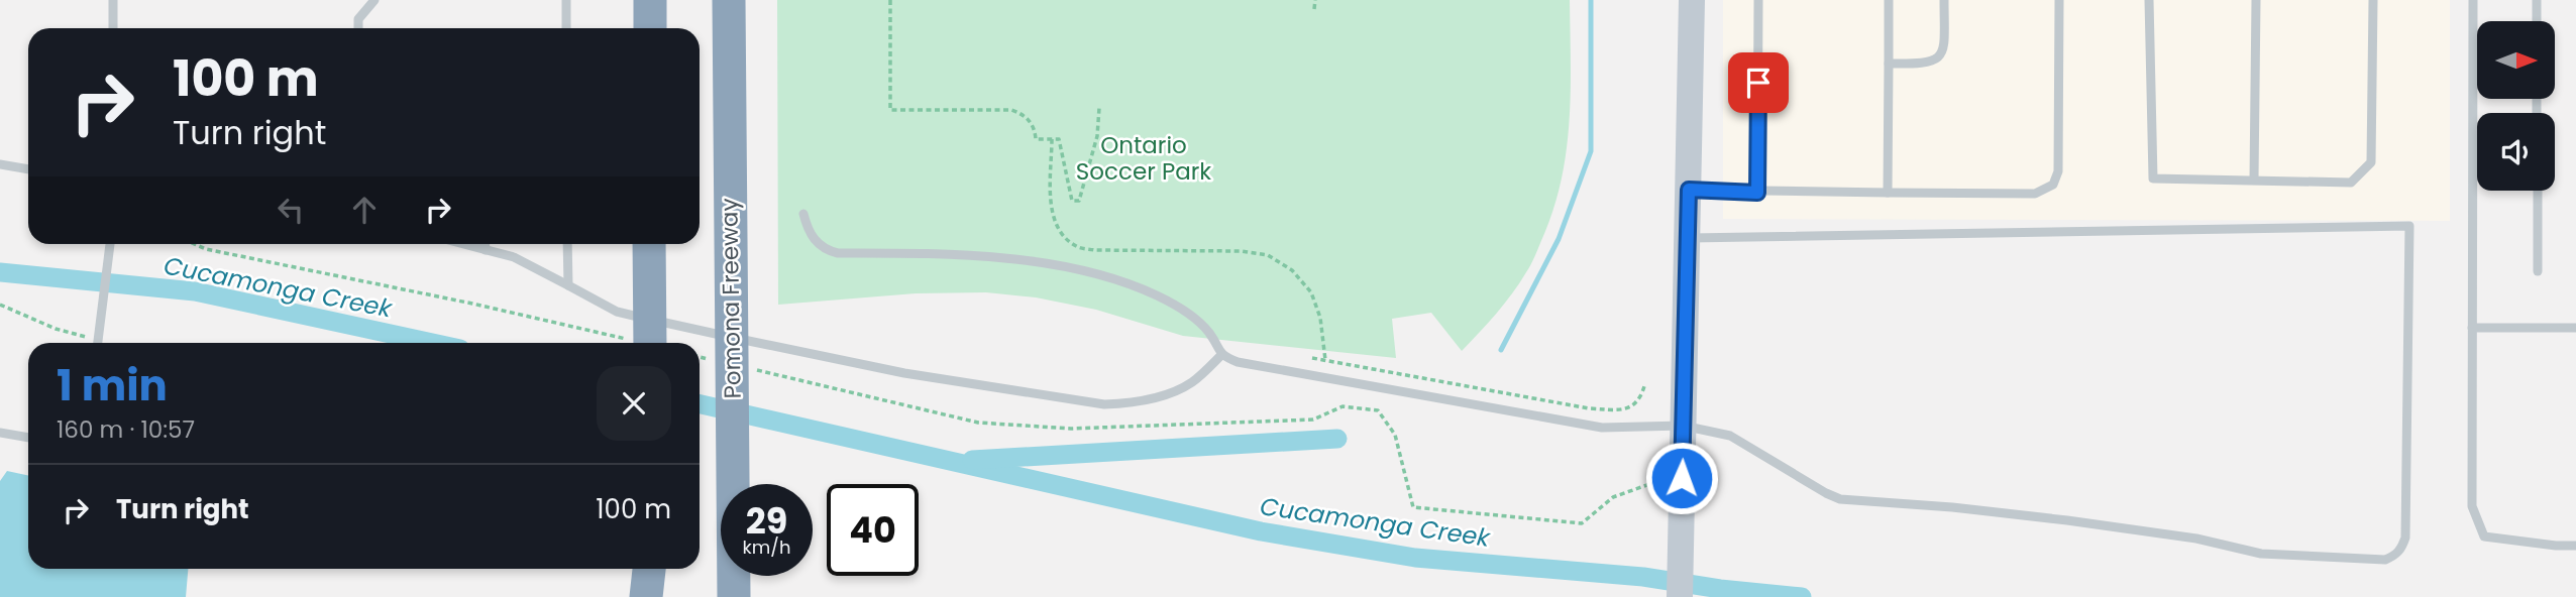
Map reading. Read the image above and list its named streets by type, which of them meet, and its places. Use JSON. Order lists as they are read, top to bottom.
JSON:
{
  "streets": {
    "highway": ["Pomona Freeway"]
  },
  "water": ["Cucamonga Creek"],
  "parks": ["Ontario Soccer Park"],
  "north": "right",
  "page": {
    "turn": ["100 m", "Turn right"],
    "heading": ["1 min", "160 m · 10:57"],
    "list": [
      {
        "name": "Turn right",
        "value": "100 m"
      }
    ],
    "speed": "29 km/h",
    "limit": "40"
  }
}
